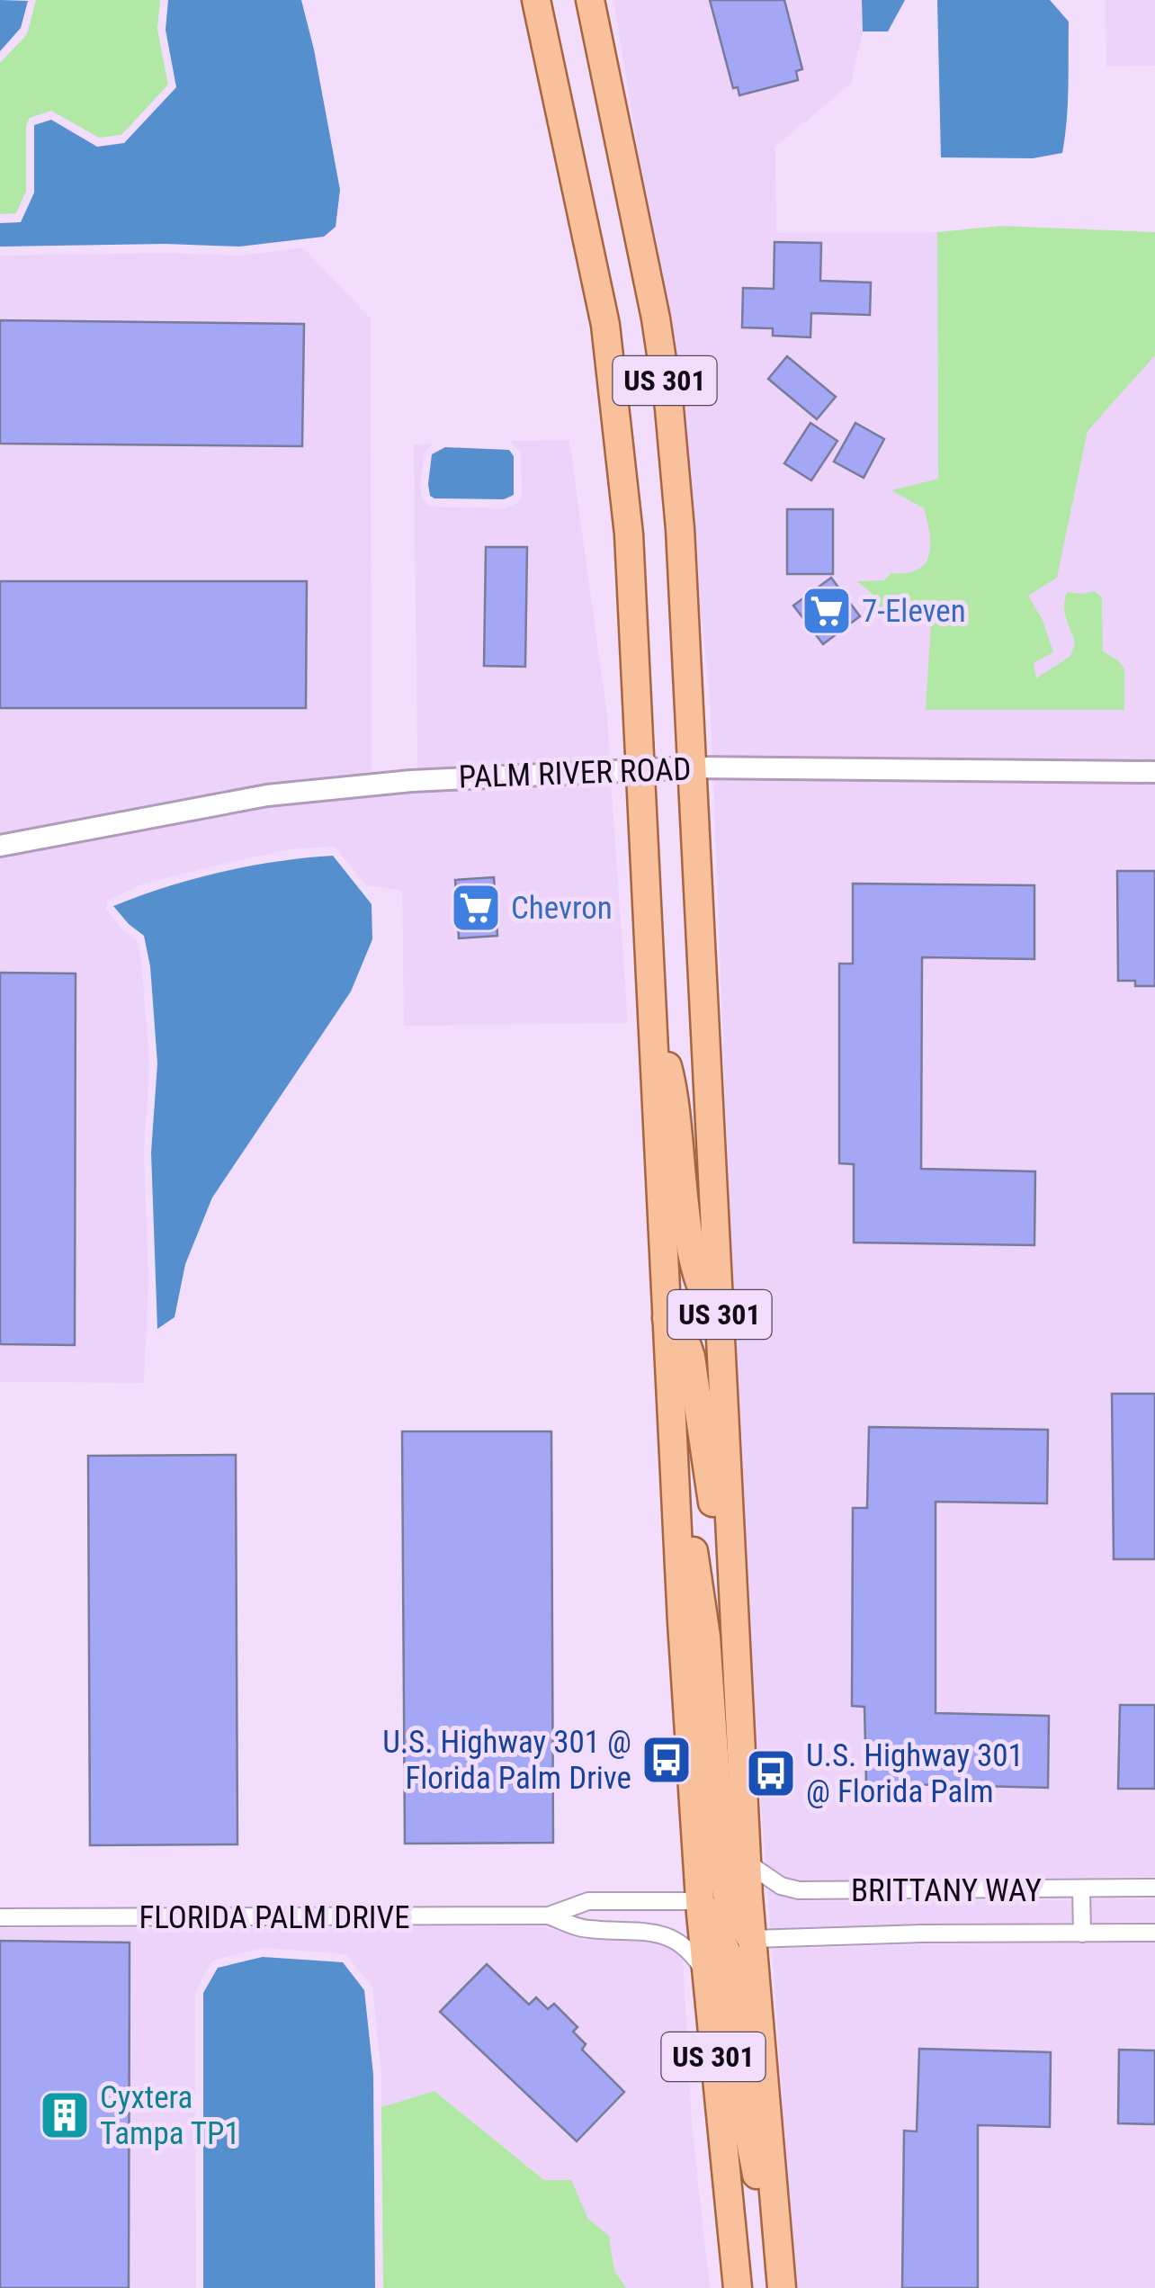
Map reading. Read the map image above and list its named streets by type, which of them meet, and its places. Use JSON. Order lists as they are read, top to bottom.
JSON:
{
  "streets": {
    "main road": ["US 301"],
    "street": ["PALM RIVER ROAD", "BRITTANY WAY", "FLORIDA PALM DRIVE"]
  },
  "crossings": [
    ["US 301", "PALM RIVER ROAD"],
    ["US 301", "BRITTANY WAY"],
    ["US 301", "FLORIDA PALM DRIVE"]
  ],
  "places": {
    "supermarket": ["7-Eleven", "Chevron"],
    "bus stop": ["U.S. Highway 301 @ Florida Palm Drive", "U.S. Highway 301 @ Florida Palm"],
    "building": ["Cyxtera Tampa TP1"]
  }
}
